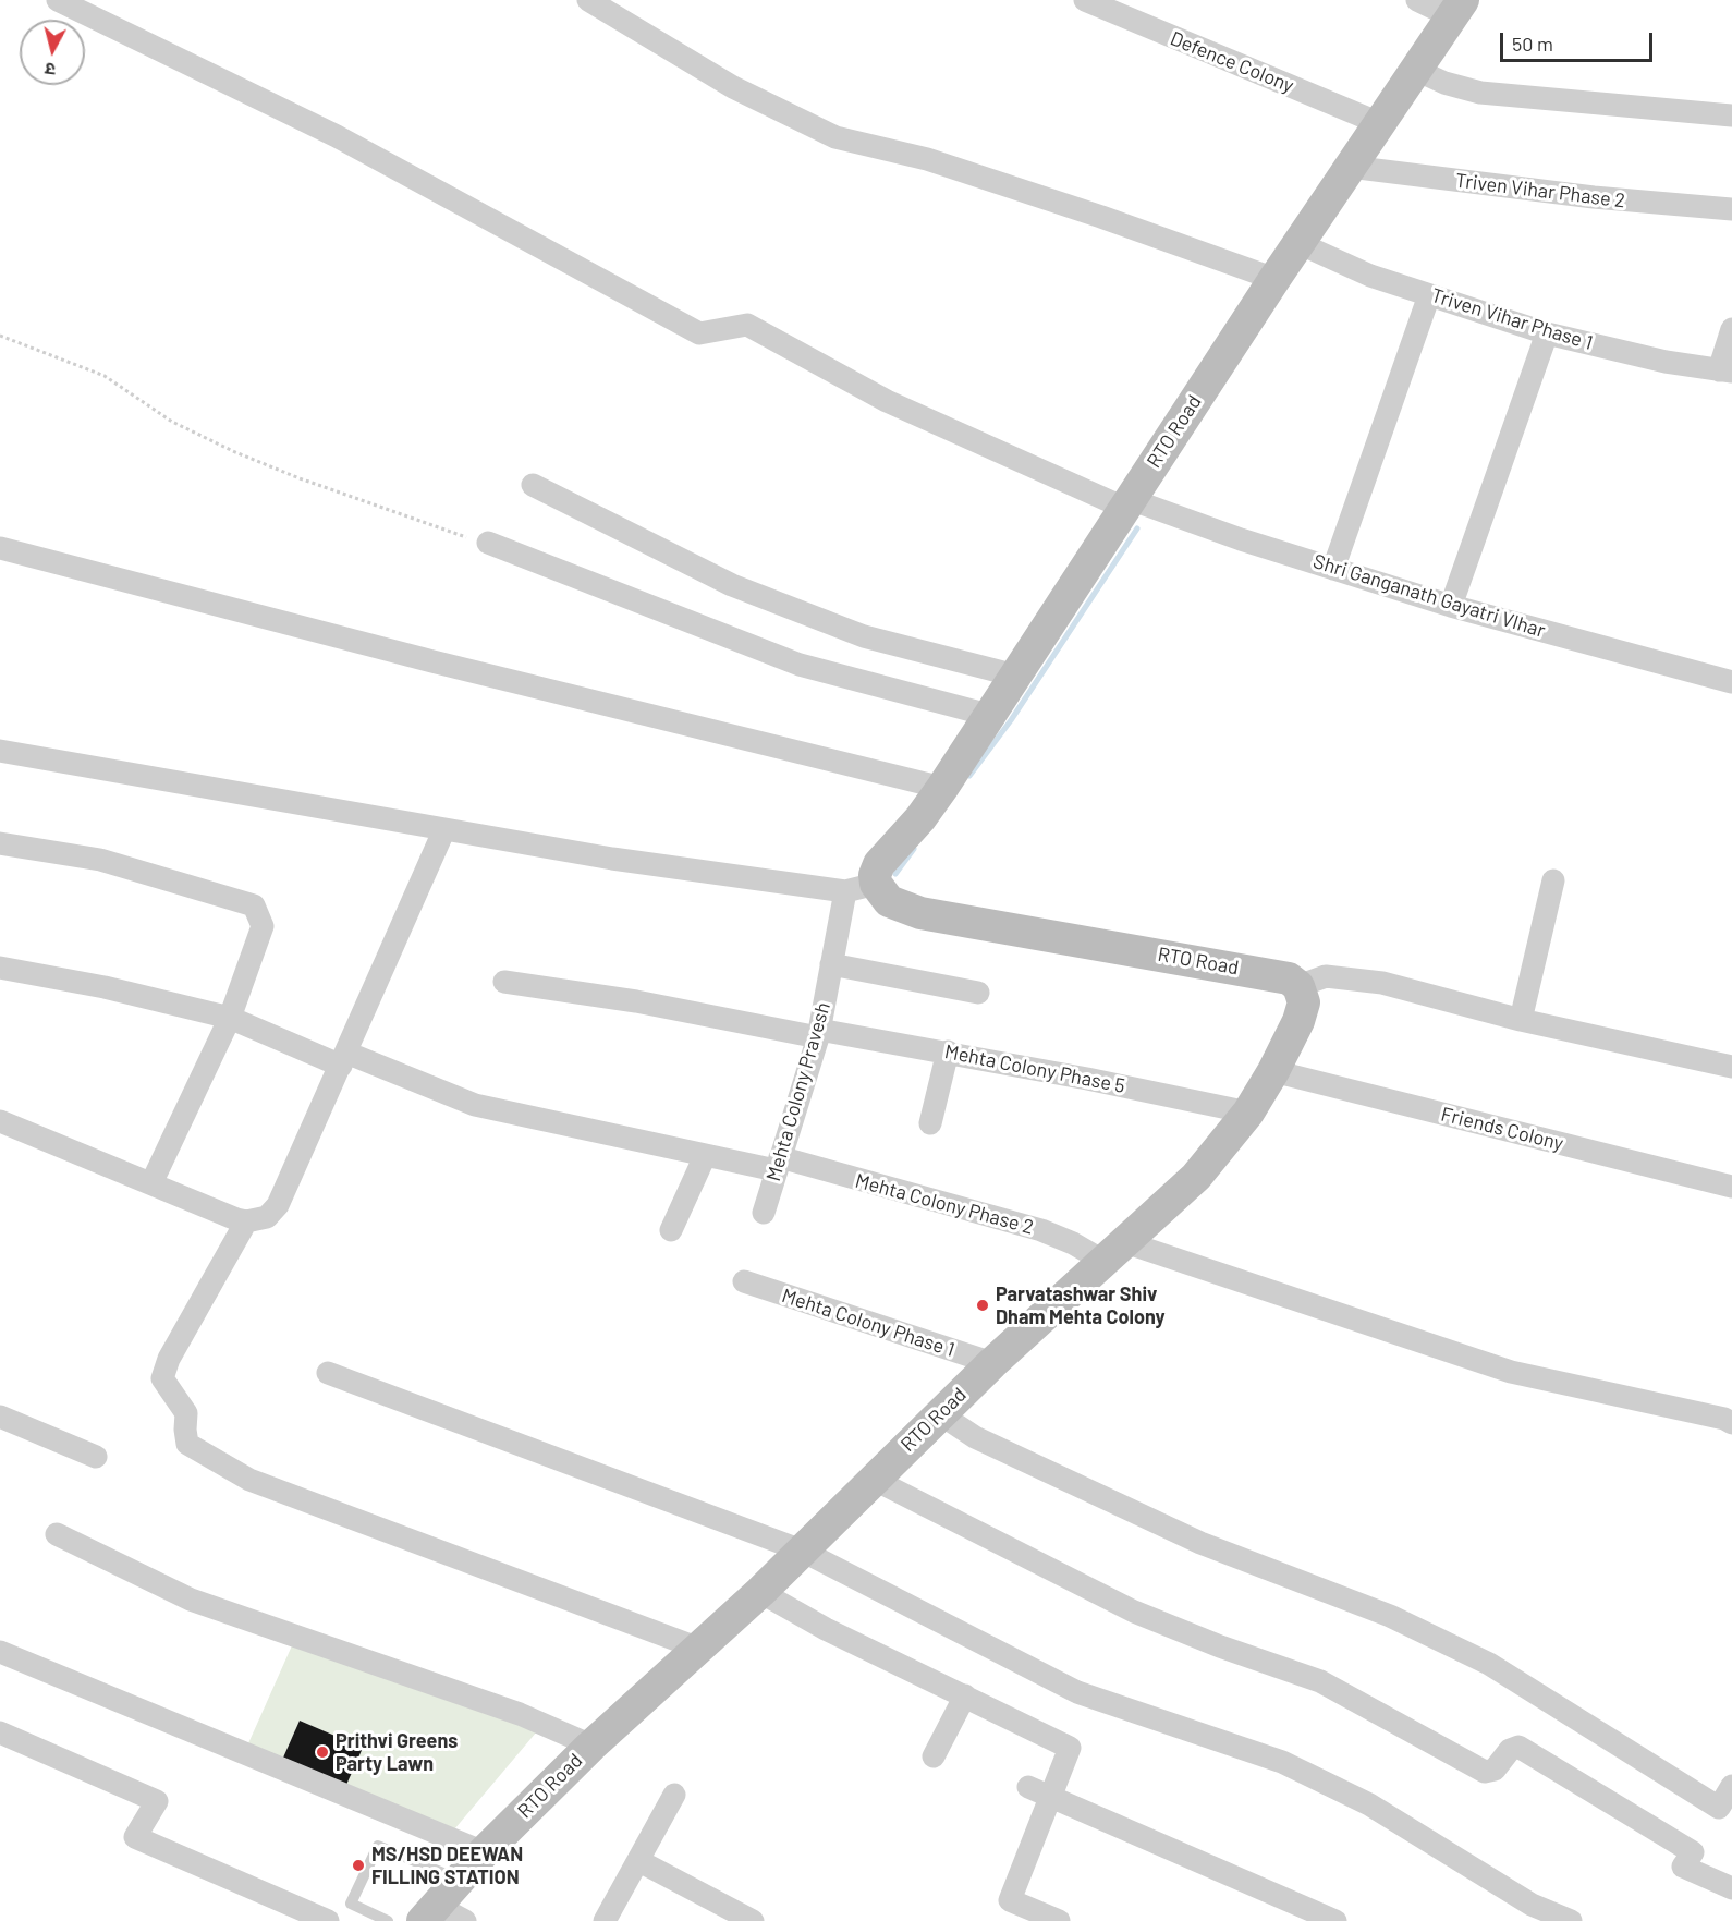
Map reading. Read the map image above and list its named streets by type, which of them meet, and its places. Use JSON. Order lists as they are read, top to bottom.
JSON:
{
  "streets": {
    "street": [
      "Defence Colony",
      "Triven Vihar Phase 2",
      "Triven Vihar Phase 1",
      "RTO Road",
      "Shri Ganganath Gayatri VIhar",
      "Mehta Colony Phase 5",
      "Mehta Colony Pravesh",
      "Friends Colony",
      "Mehta Colony Phase 2",
      "Mehta Colony Phase 1"
    ]
  },
  "crossings": [
    ["Defence Colony", "RTO Road"],
    ["Triven Vihar Phase 2", "RTO Road"],
    ["Triven Vihar Phase 1", "RTO Road"],
    ["RTO Road", "Shri Ganganath Gayatri VIhar"],
    ["RTO Road", "Mehta Colony Phase 5"],
    ["RTO Road", "Mehta Colony Pravesh"],
    ["RTO Road", "Friends Colony"],
    ["RTO Road", "Mehta Colony Phase 2"],
    ["RTO Road", "Mehta Colony Phase 1"],
    ["Mehta Colony Phase 5", "Mehta Colony Pravesh"],
    ["Mehta Colony Pravesh", "Mehta Colony Phase 2"]
  ],
  "places": ["Parvatashwar Shiv Dham Mehta Colony", "Prithvi Greens Party Lawn", "MS/HSD DEEWAN FILLING STATION"],
  "scale_bar": "50 m",
  "north": "bottom"
}
